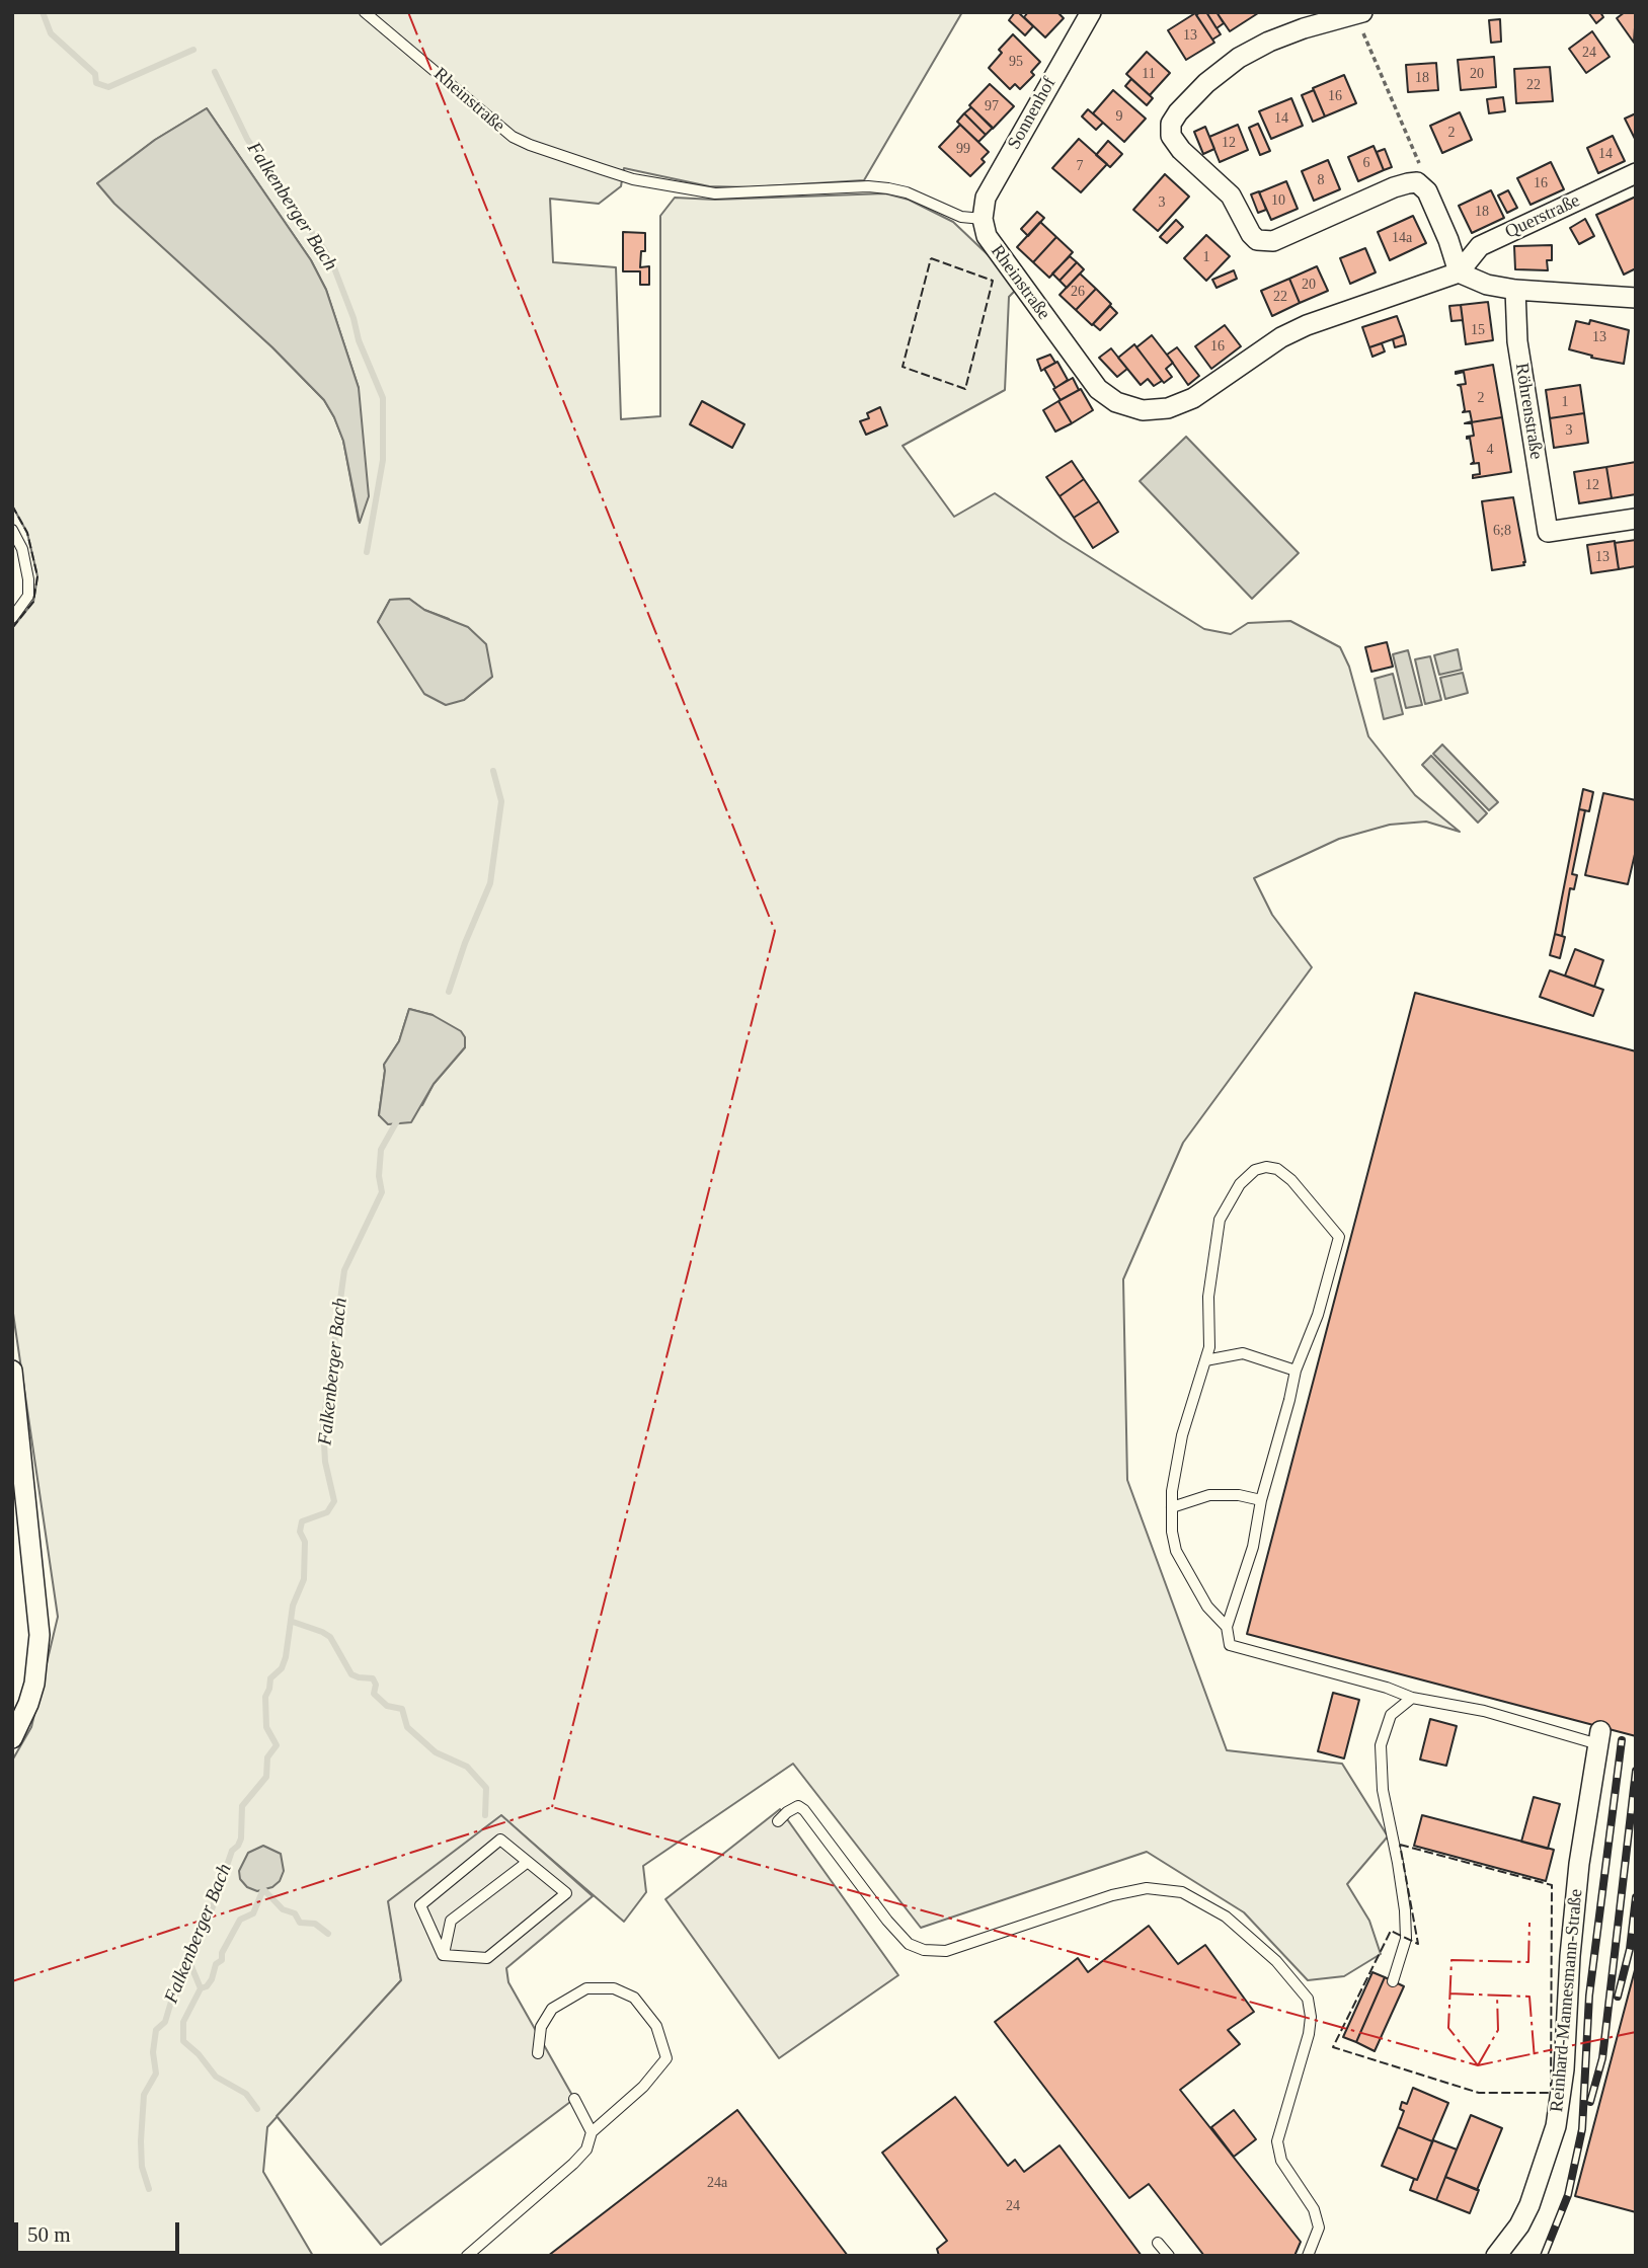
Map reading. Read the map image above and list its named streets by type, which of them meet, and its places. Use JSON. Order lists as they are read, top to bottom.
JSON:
{
  "streets": {
    "street": [
      "Rheinstraße",
      "Sonnenhof",
      "Querstraße",
      "Röhrenstraße",
      "Reinhard-Mannesmann-Straße"
    ]
  },
  "crossings": [
    ["Rheinstraße", "Sonnenhof"],
    ["Rheinstraße", "Querstraße"]
  ],
  "water": ["Falkenberger Bach"],
  "house_numbers": [
    "13",
    "24",
    "95",
    "11",
    "20",
    "18",
    "22",
    "16",
    "97",
    "9",
    "14",
    "2",
    "12",
    "99",
    "14",
    "6",
    "7",
    "8",
    "16",
    "10",
    "3",
    "18",
    "14a",
    "1",
    "20",
    "26",
    "22",
    "15",
    "13",
    "16",
    "2",
    "1",
    "3",
    "4",
    "12",
    "6;8",
    "13",
    "24a",
    "24"
  ],
  "scale_bar": "50 m"
}
